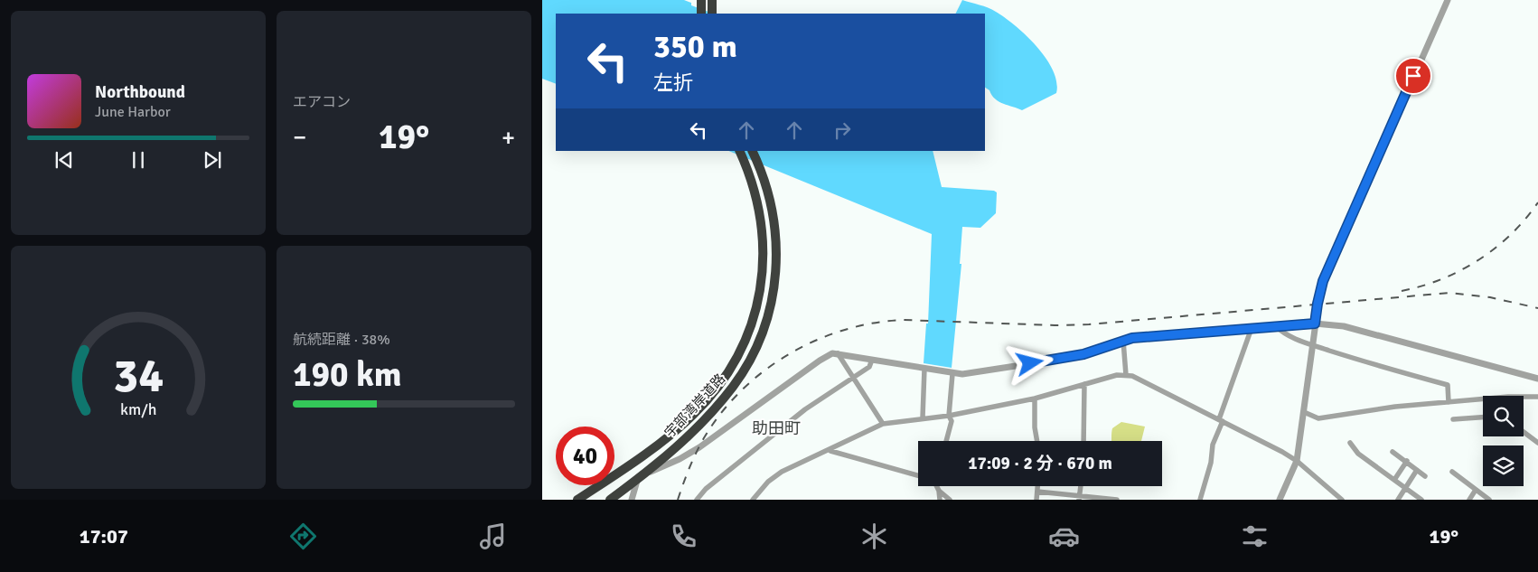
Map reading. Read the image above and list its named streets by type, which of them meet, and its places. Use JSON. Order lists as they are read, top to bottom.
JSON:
{
  "streets": {
    "highway": ["宇部湾岸道路"]
  },
  "districts": ["助田町"],
  "page": {
    "tile": [
      "エアコン",
      ["航続距離 · 38%", "190 km"]
    ],
    "turn": ["350 m", "左折"],
    "song": ["Northbound", "June Harbor"],
    "heat": ["−", "19°", "+"],
    "limit": "40",
    "trip": "17:09 · 2 分 · 670 m",
    "tabs": ["17:07", "19°"],
    "gauge": ["34", "km/h"]
  }
}
